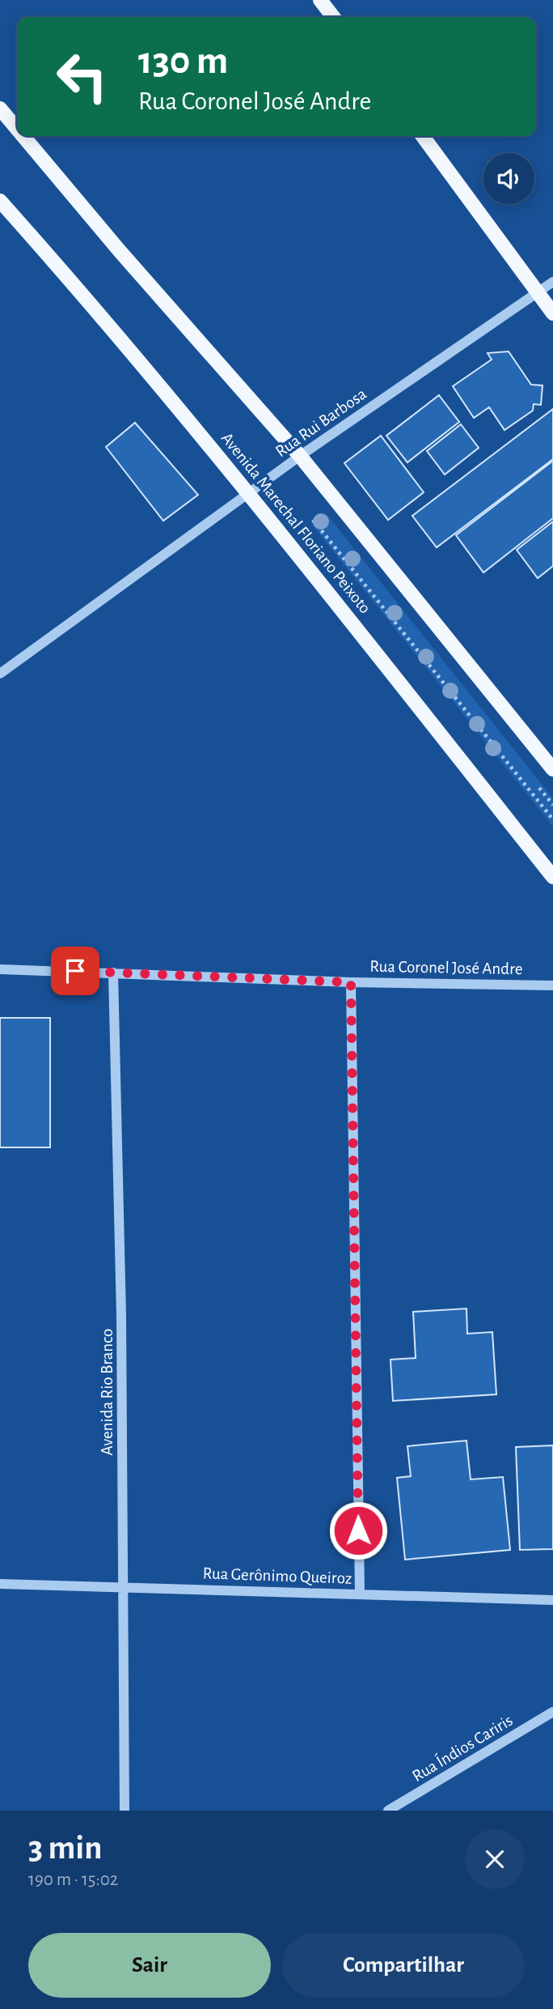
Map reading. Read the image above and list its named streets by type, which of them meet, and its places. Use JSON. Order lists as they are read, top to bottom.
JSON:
{
  "streets": {
    "main road": ["Avenida Marechal Floriano Peixoto"],
    "street": [
      "Rua Rui Barbosa",
      "Rua Coronel José Andre",
      "Avenida Rio Branco",
      "Rua Gerônimo Queiroz",
      "Rua Índios Cariris"
    ]
  },
  "crossings": [
    ["Rua Rui Barbosa", "Avenida Marechal Floriano Peixoto"],
    ["Rua Coronel José Andre", "Avenida Rio Branco"],
    ["Avenida Rio Branco", "Rua Gerônimo Queiroz"]
  ],
  "page": {
    "turn": ["130 m", "Rua Coronel José Andre"],
    "heading": ["3 min", "190 m · 15:02"],
    "buttons": ["Sair", "Compartilhar"]
  }
}
